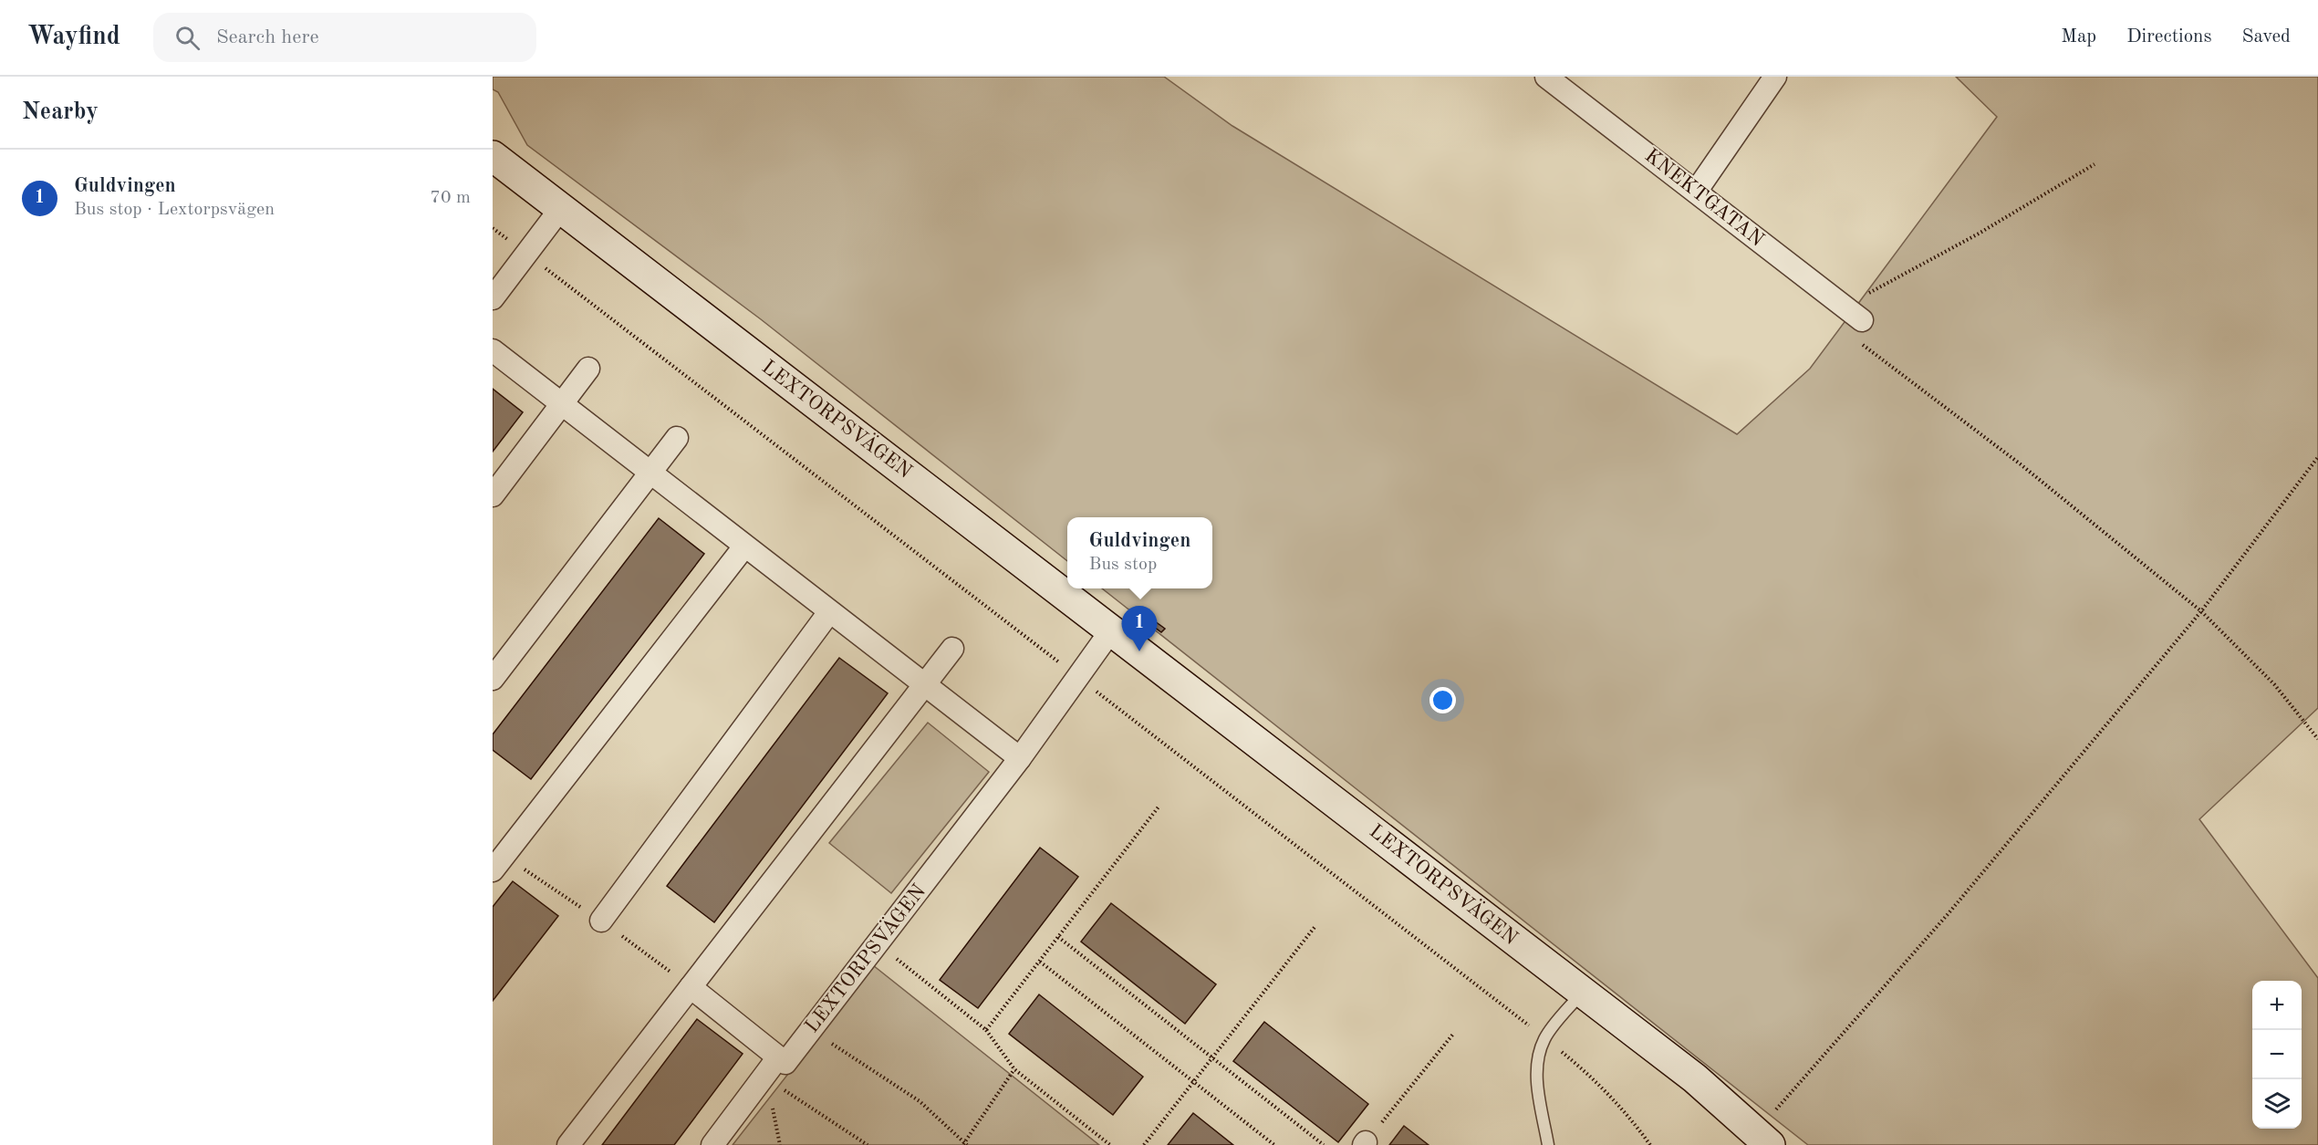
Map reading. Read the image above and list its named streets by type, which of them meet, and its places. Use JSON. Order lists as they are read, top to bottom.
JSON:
{
  "streets": {
    "street": ["KNEKTGATAN", "LEXTORPSVÄGEN"]
  },
  "page": {
    "header": "Wayfind",
    "search": "Search here",
    "nav": ["Map", "Directions", "Saved"],
    "heading": "Nearby",
    "list": [
      {
        "mark": "1",
        "name": "Guldvingen",
        "note": "Bus stop · Lextorpsvägen",
        "value": "70 m"
      }
    ],
    "popup": ["Guldvingen", "Bus stop"],
    "pins": "1",
    "map_buttons": ["+", "−"]
  }
}
